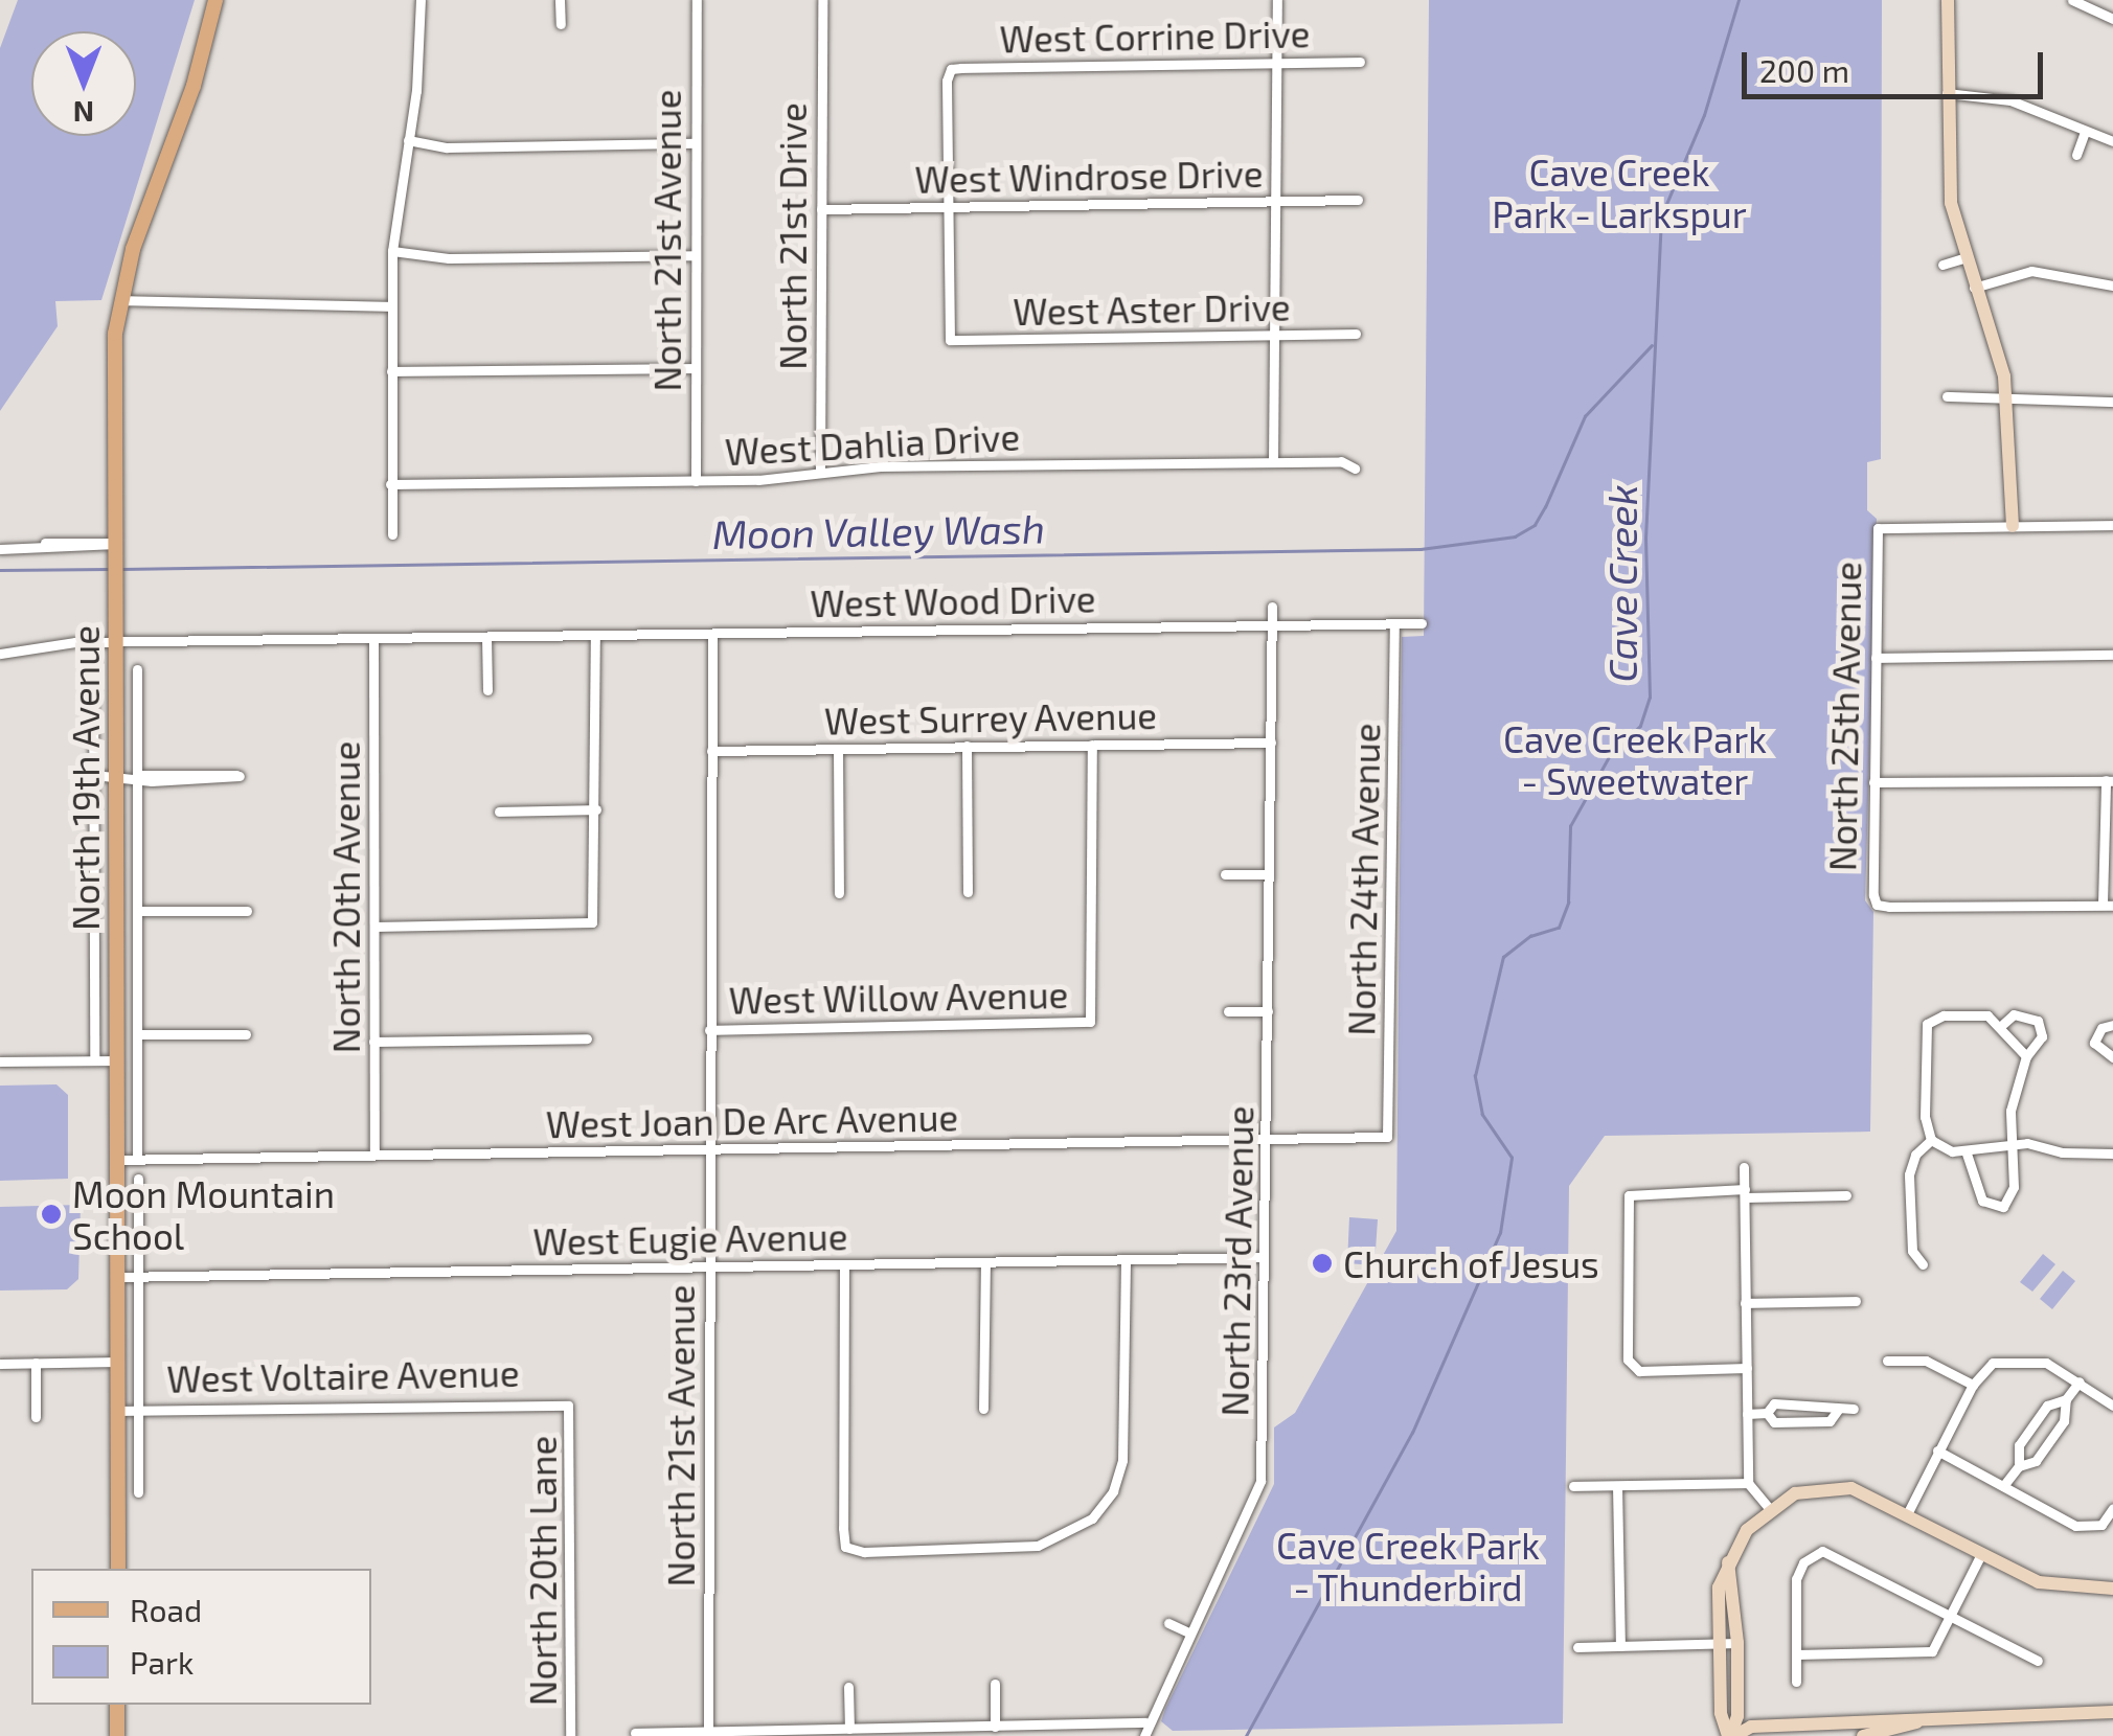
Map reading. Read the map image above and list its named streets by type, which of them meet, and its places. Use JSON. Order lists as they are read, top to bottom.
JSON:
{
  "streets": {
    "main road": ["North 19th Avenue"],
    "street": [
      "West Corrine Drive",
      "West Windrose Drive",
      "North 21st Drive",
      "North 21st Avenue",
      "West Aster Drive",
      "West Dahlia Drive",
      "West Wood Drive",
      "North 25th Avenue",
      "West Surrey Avenue",
      "North 24th Avenue",
      "North 20th Avenue",
      "West Willow Avenue",
      "West Joan De Arc Avenue",
      "West Eugie Avenue",
      "North 23rd Avenue",
      "West Voltaire Avenue",
      "North 20th Lane"
    ]
  },
  "crossings": [
    ["West Corrine Drive", "West Windrose Drive"],
    ["West Corrine Drive", "West Aster Drive"],
    ["West Windrose Drive", "North 21st Drive"],
    ["West Windrose Drive", "West Aster Drive"],
    ["North 21st Drive", "West Dahlia Drive"],
    ["North 21st Avenue", "West Dahlia Drive"],
    ["North 21st Avenue", "West Wood Drive"],
    ["North 21st Avenue", "West Surrey Avenue"],
    ["North 21st Avenue", "West Willow Avenue"],
    ["North 21st Avenue", "West Joan De Arc Avenue"],
    ["North 21st Avenue", "West Eugie Avenue"],
    ["West Wood Drive", "North 19th Avenue"],
    ["West Wood Drive", "North 24th Avenue"],
    ["West Wood Drive", "North 20th Avenue"],
    ["West Wood Drive", "North 23rd Avenue"],
    ["West Surrey Avenue", "West Willow Avenue"],
    ["West Surrey Avenue", "North 23rd Avenue"],
    ["North 19th Avenue", "West Joan De Arc Avenue"],
    ["North 19th Avenue", "West Eugie Avenue"],
    ["North 19th Avenue", "West Voltaire Avenue"],
    ["North 24th Avenue", "West Joan De Arc Avenue"],
    ["North 20th Avenue", "West Joan De Arc Avenue"],
    ["West Joan De Arc Avenue", "North 23rd Avenue"],
    ["West Eugie Avenue", "North 23rd Avenue"],
    ["West Voltaire Avenue", "North 20th Lane"]
  ],
  "water": ["Moon Valley Wash", "Cave Creek"],
  "parks": ["Cave Creek Park - Larkspur", "Cave Creek Park - Sweetwater", "Cave Creek Park - Thunderbird"],
  "places": ["Moon Mountain School", "Church of Jesus"],
  "legend": ["Road", "Park"],
  "scale_bar": "200 m",
  "north": "bottom"
}
